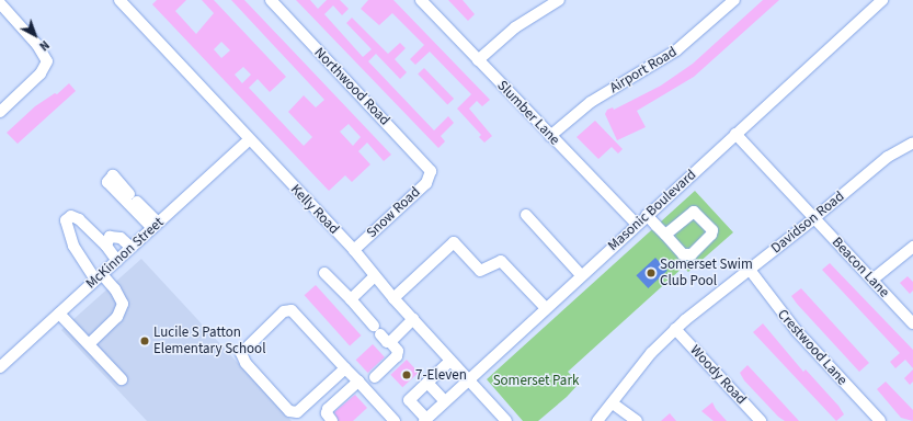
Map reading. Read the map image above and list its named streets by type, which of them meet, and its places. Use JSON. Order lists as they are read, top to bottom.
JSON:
{
  "streets": {
    "street": [
      "Airport Road",
      "Northwood Road",
      "Slumber Lane",
      "Kelly Road",
      "Masonic Boulevard",
      "Snow Road",
      "Davidson Road",
      "McKinnon Street",
      "Beacon Lane",
      "Crestwood Lane",
      "Woody Road"
    ]
  },
  "crossings": [
    ["Airport Road", "Slumber Lane"],
    ["Northwood Road", "Snow Road"],
    ["Slumber Lane", "Masonic Boulevard"],
    ["Kelly Road", "Masonic Boulevard"],
    ["Kelly Road", "Snow Road"],
    ["Kelly Road", "McKinnon Street"],
    ["Masonic Boulevard", "Beacon Lane"],
    ["Davidson Road", "Beacon Lane"],
    ["Davidson Road", "Crestwood Lane"],
    ["Davidson Road", "Woody Road"]
  ],
  "parks": ["Somerset Park"],
  "places": ["Somerset Swim Club Pool", "Lucile S Patton Elementary School", "7-Eleven"],
  "north": "bottom right"
}
